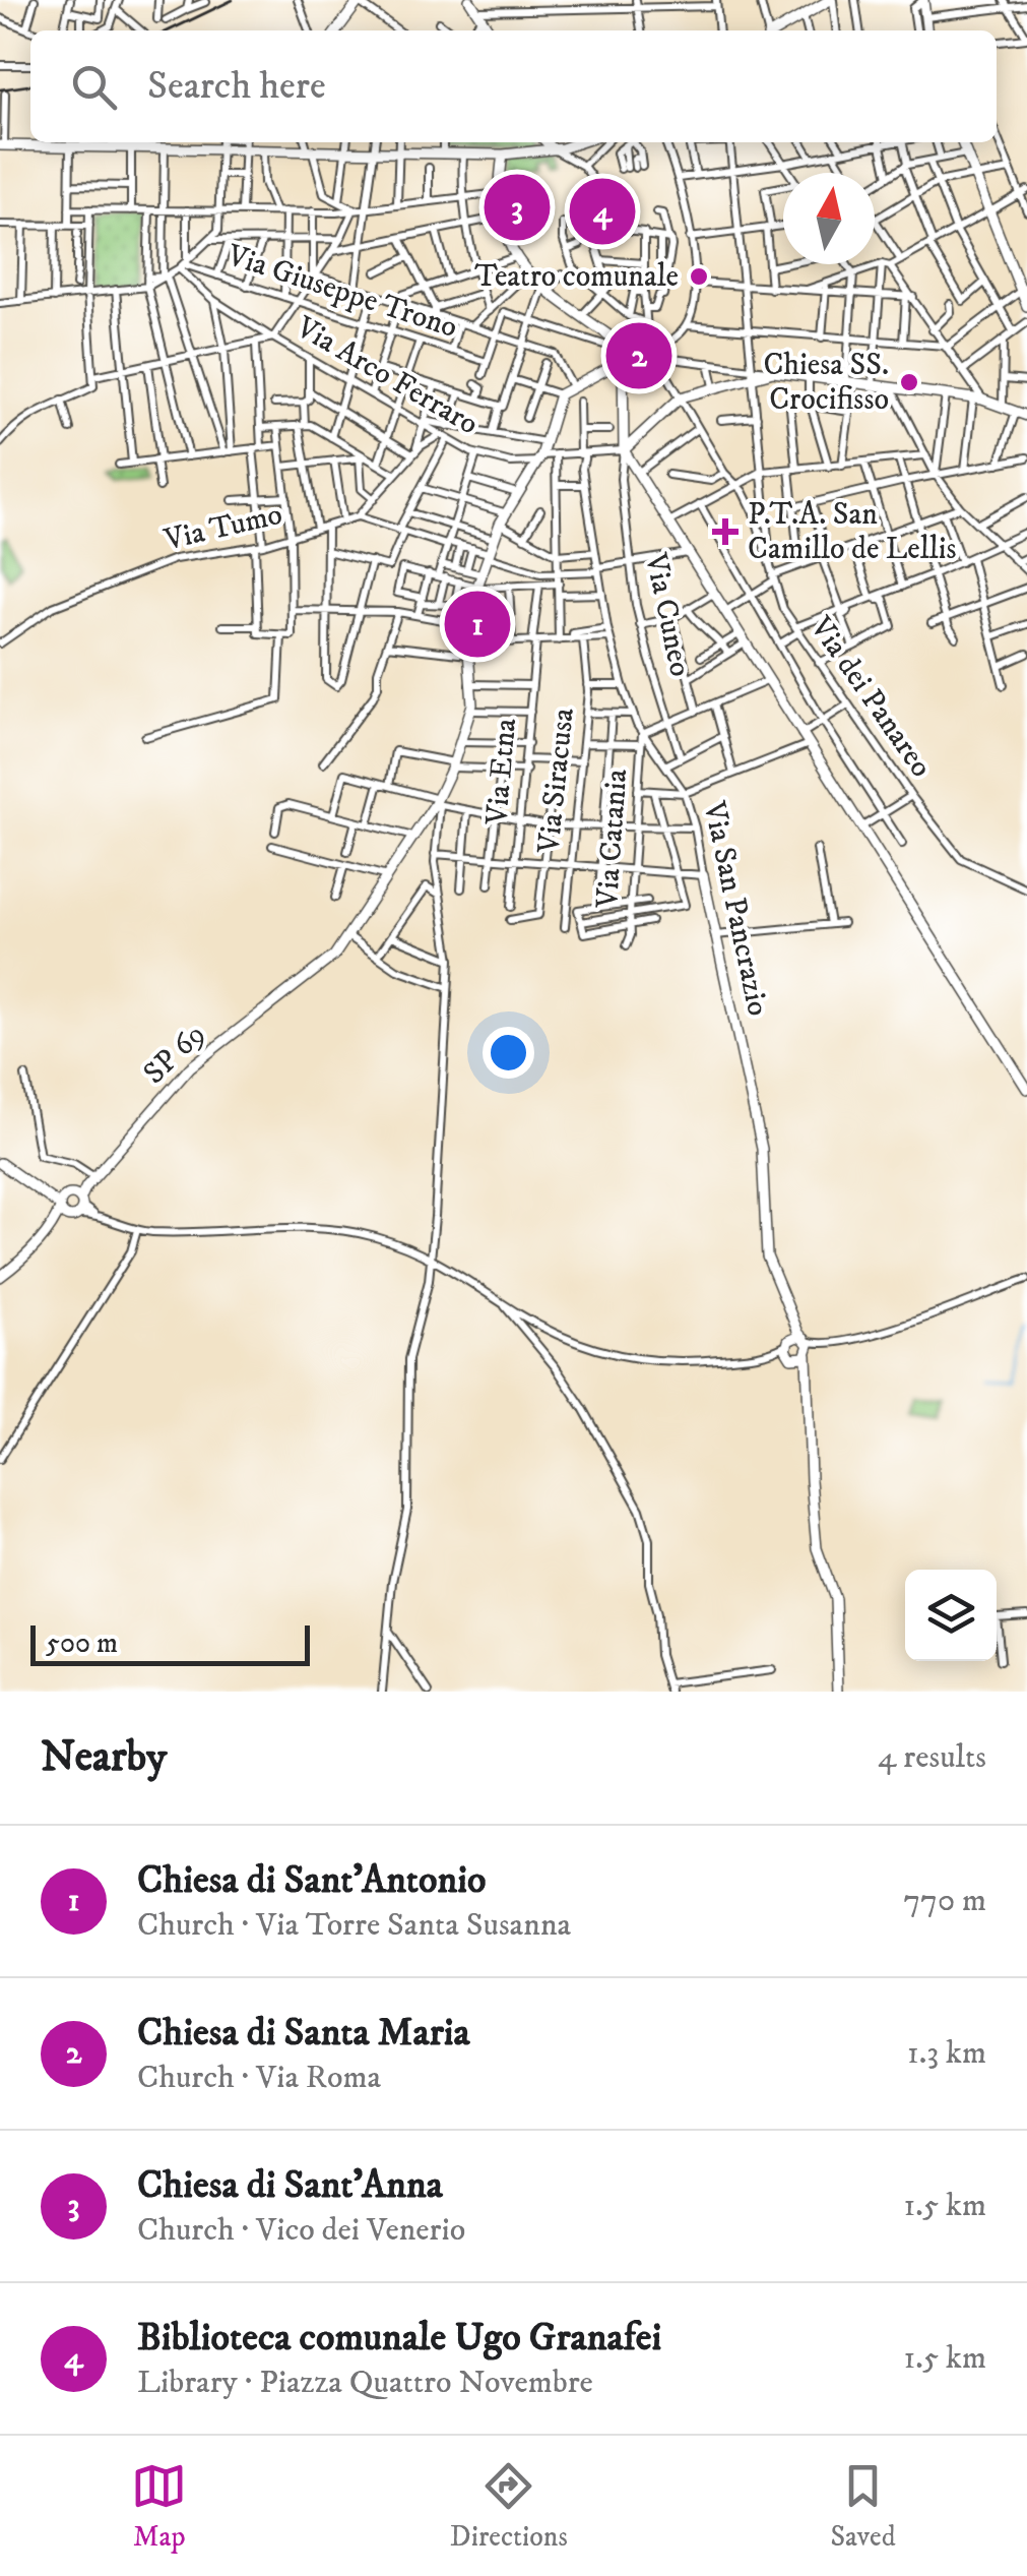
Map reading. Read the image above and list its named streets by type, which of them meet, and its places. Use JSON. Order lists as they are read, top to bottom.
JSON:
{
  "streets": {
    "main road": ["Via San Pancrazio", "SP 69"],
    "street": [
      "Via Giuseppe Trono",
      "Via Arco Ferraro",
      "Via Tumo",
      "Via Cuneo",
      "Via dei Panareo",
      "Via Etna",
      "Via Siracusa",
      "Via Catania"
    ]
  },
  "crossings": [
    ["Via Giuseppe Trono", "Via Arco Ferraro"],
    ["Via Arco Ferraro", "Via Tumo"],
    ["Via Arco Ferraro", "Via Cuneo"],
    ["Via Arco Ferraro", "Via San Pancrazio"],
    ["Via Arco Ferraro", "SP 69"],
    ["Via Catania", "Via San Pancrazio"]
  ],
  "places": {
    "other": ["Teatro comunale", "Chiesa SS. Crocifisso"],
    "health": ["P.T.A. San Camillo de Lellis"]
  },
  "scale_bar": "500 m",
  "north": "top",
  "page": {
    "search": "Search here",
    "pins": [
      "3",
      "4",
      "2",
      "1"
    ],
    "scale": "500 m",
    "heading": ["Nearby", "4 results"],
    "list": [
      {
        "mark": "1",
        "name": "Chiesa di Sant'Antonio",
        "note": "Church · Via Torre Santa Susanna",
        "value": "770 m"
      },
      {
        "mark": "2",
        "name": "Chiesa di Santa Maria",
        "note": "Church · Via Roma",
        "value": "1.3 km"
      },
      {
        "mark": "3",
        "name": "Chiesa di Sant'Anna",
        "note": "Church · Vico dei Venerio",
        "value": "1.5 km"
      },
      {
        "mark": "4",
        "name": "Biblioteca comunale Ugo Granafei",
        "note": "Library · Piazza Quattro Novembre",
        "value": "1.5 km"
      }
    ],
    "nav": ["Map", "Directions", "Saved"]
  }
}
